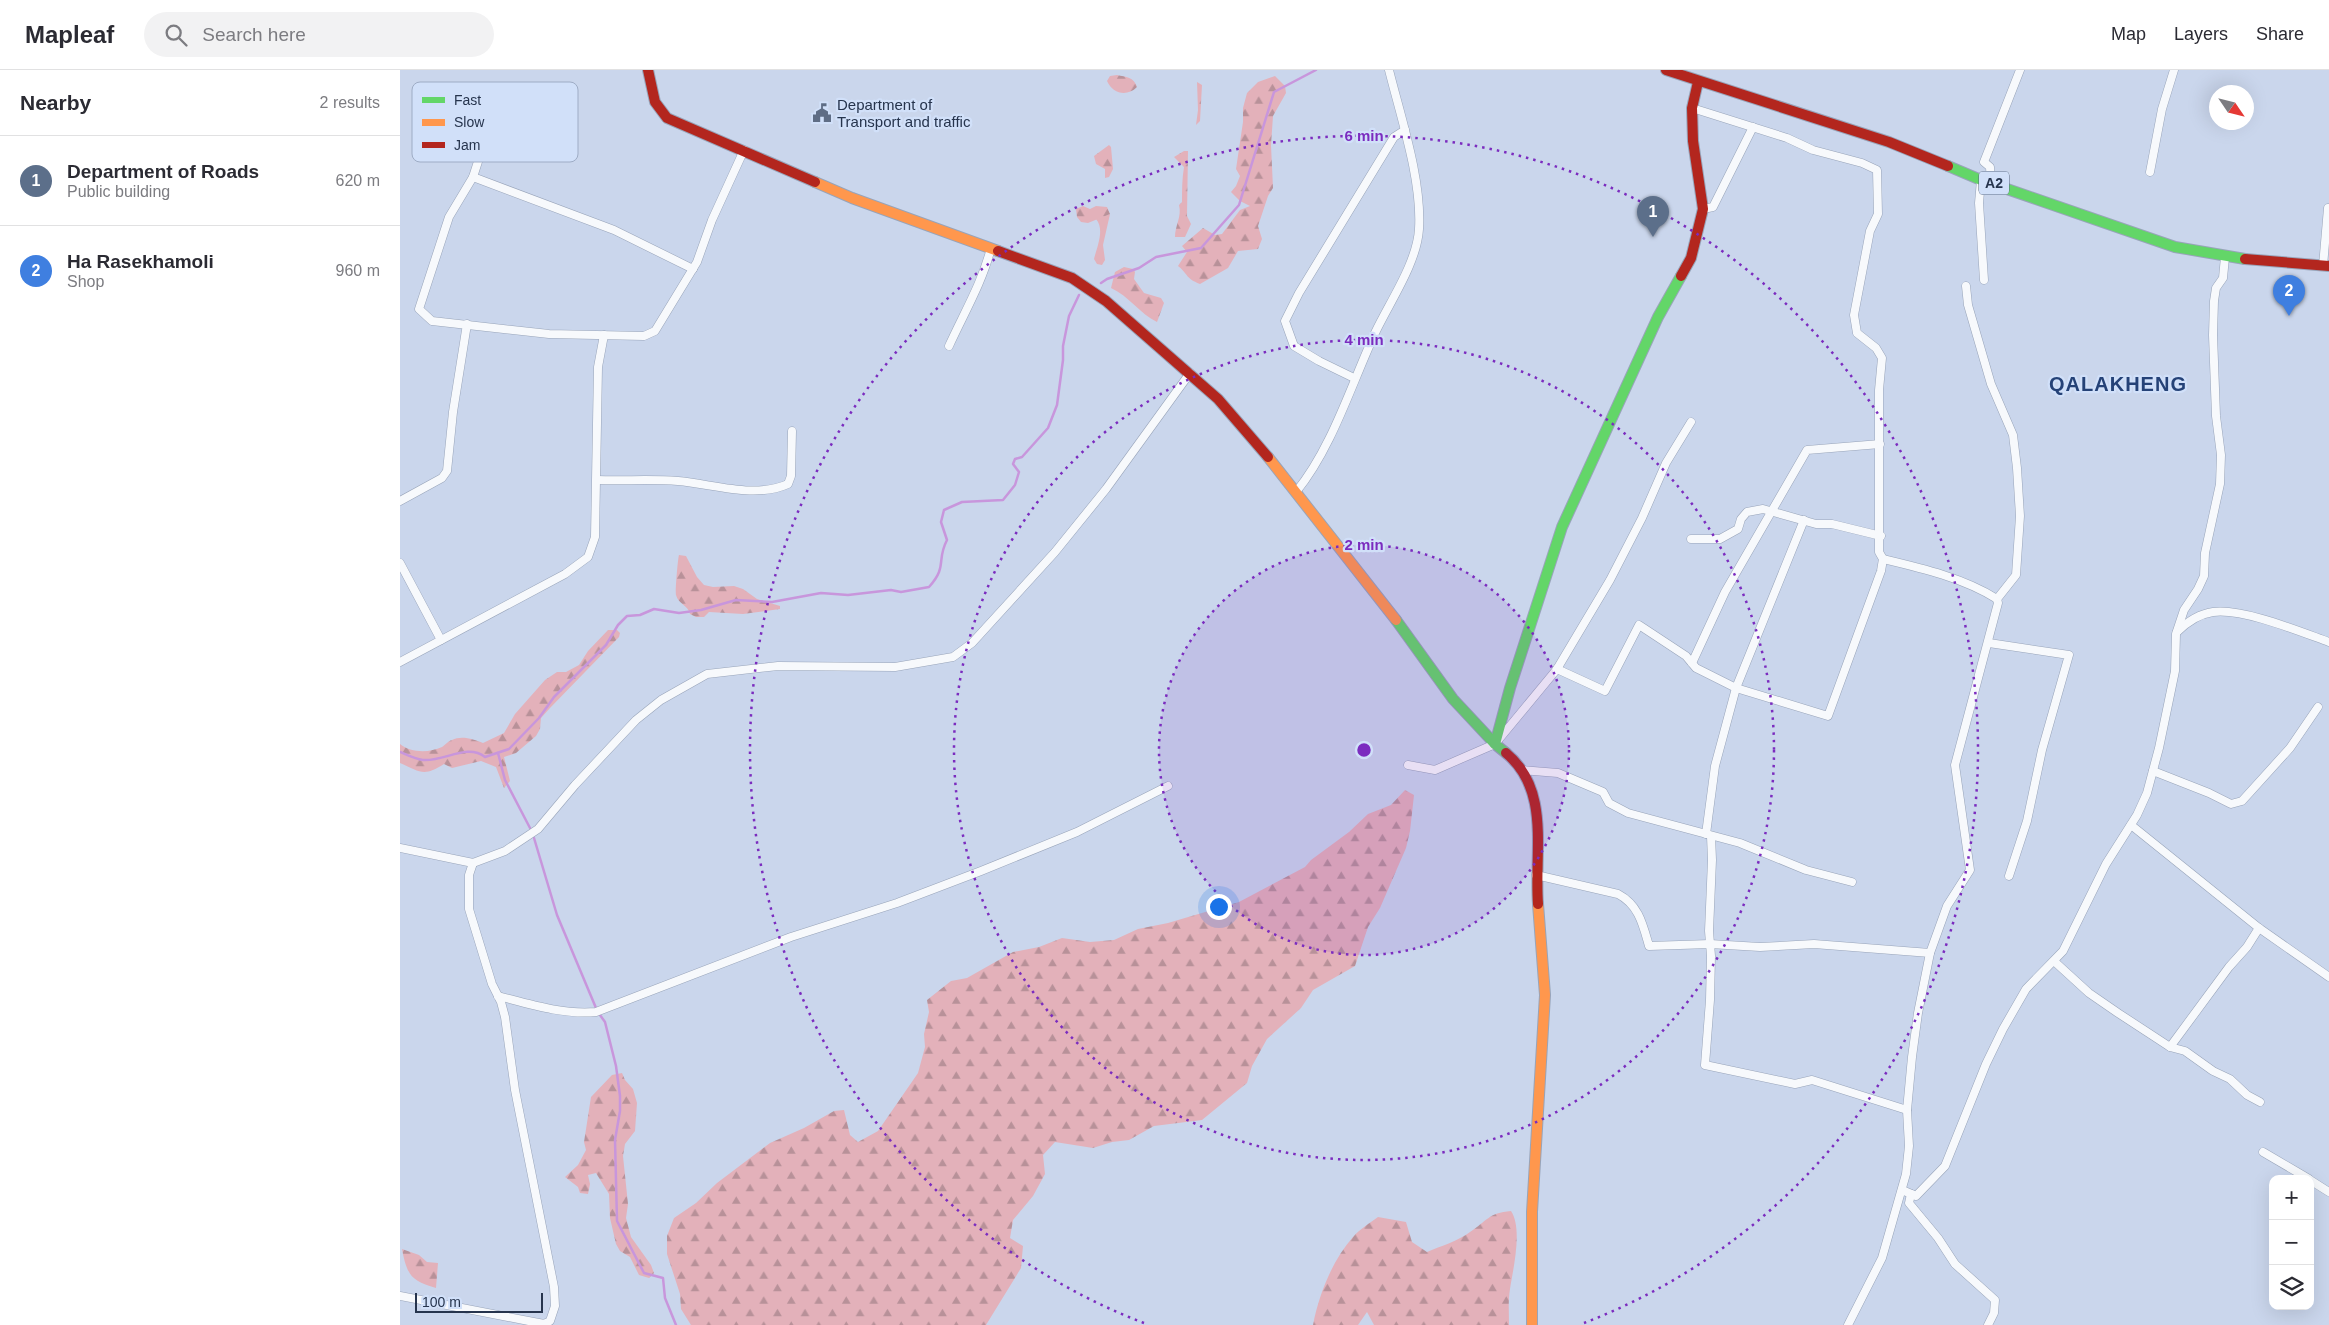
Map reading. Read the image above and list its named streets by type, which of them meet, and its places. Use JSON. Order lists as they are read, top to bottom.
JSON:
{
  "streets": {
    "street": ["A2"]
  },
  "districts": ["QALAKHENG"],
  "places": {
    "public building": ["Department of Transport and traffic"]
  },
  "legend": ["Fast", "Slow", "Jam"],
  "scale_bar": "100 m",
  "north": "bottom right",
  "page": {
    "header": "Mapleaf",
    "search": "Search here",
    "nav": ["Map", "Layers", "Share"],
    "heading": ["Nearby", "2 results"],
    "list": [
      {
        "mark": "1",
        "name": "Department of Roads",
        "note": "Public building",
        "value": "620 m"
      },
      {
        "mark": "2",
        "name": "Ha Rasekhamoli",
        "note": "Shop",
        "value": "960 m"
      }
    ],
    "pins": ["1", "2"],
    "map_buttons": ["+", "−"],
    "scale": "100 m"
  },
  "rings": ["6 min", "4 min", "2 min"]
}
